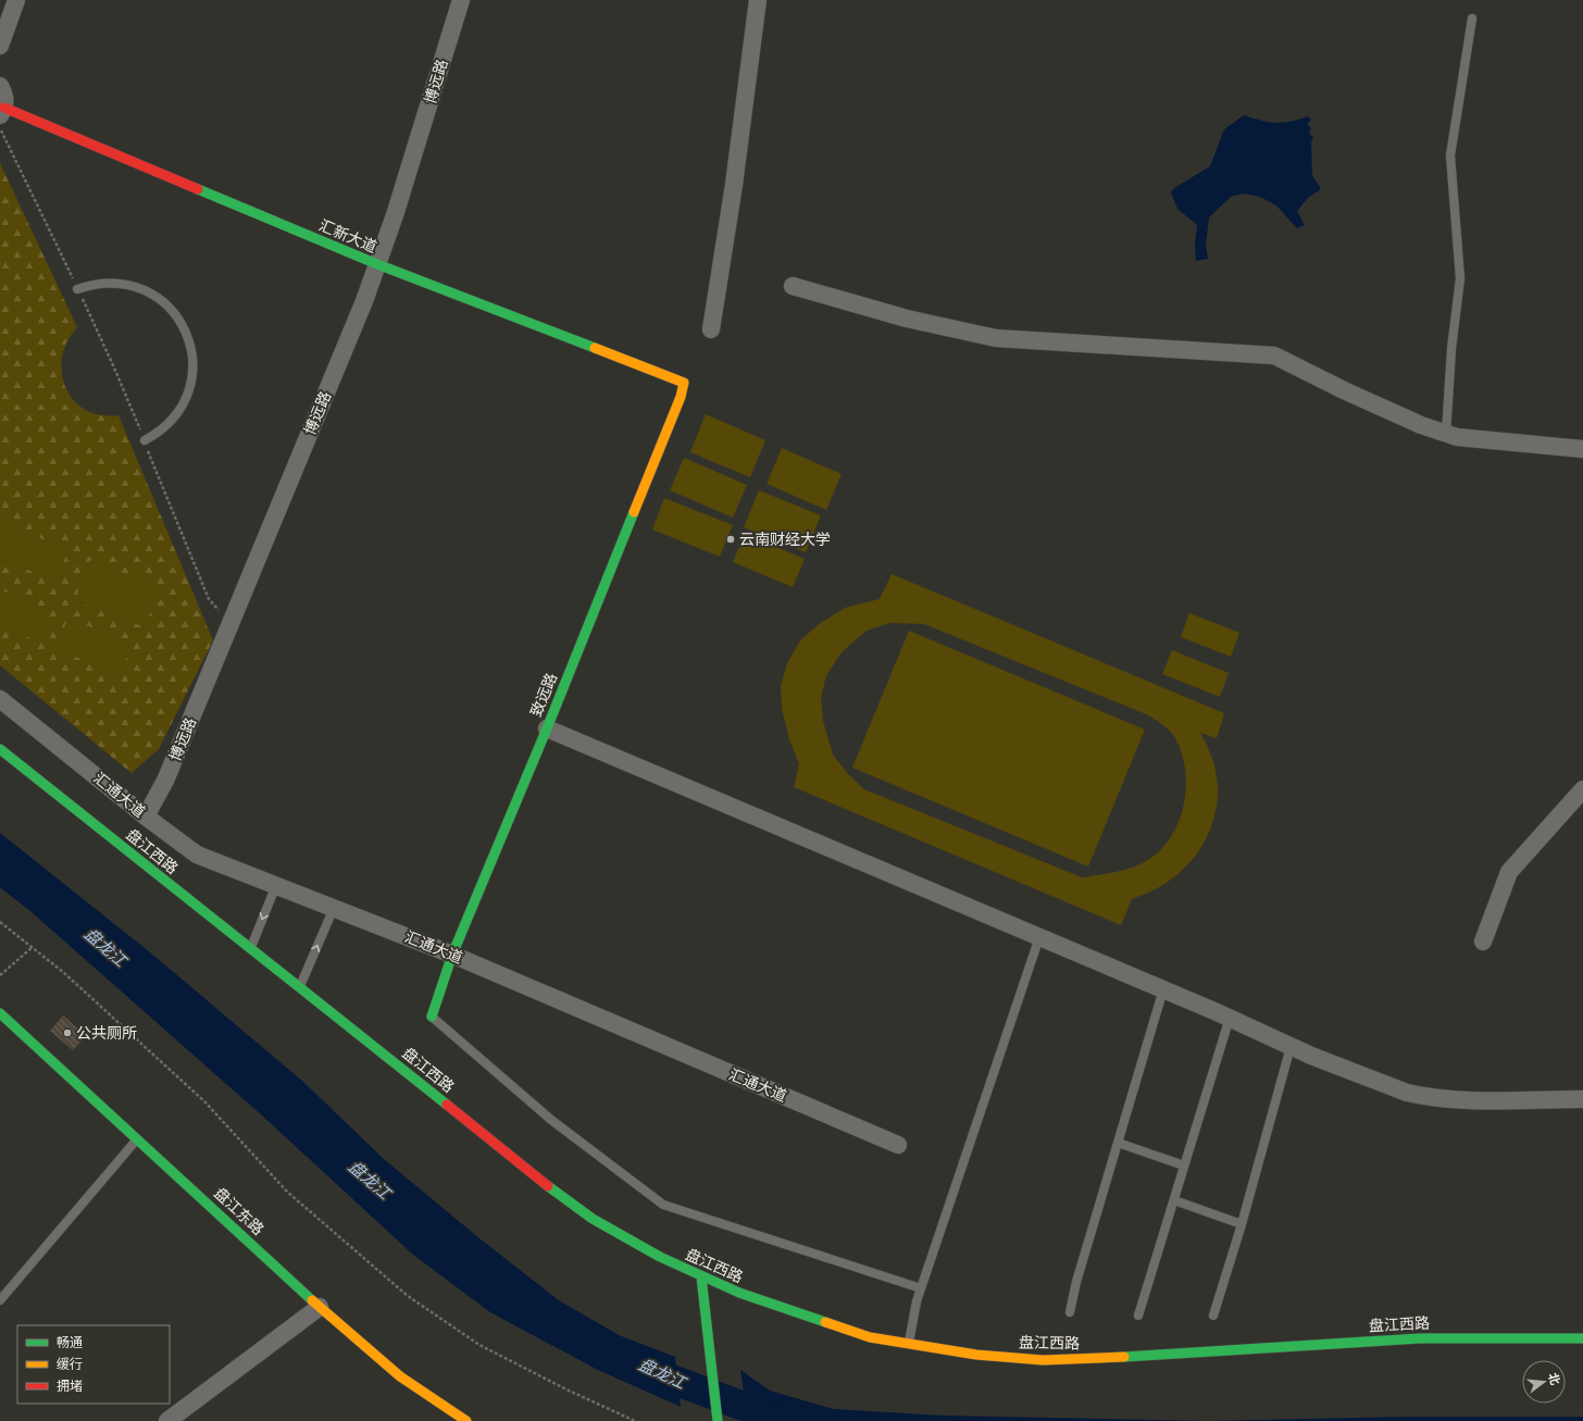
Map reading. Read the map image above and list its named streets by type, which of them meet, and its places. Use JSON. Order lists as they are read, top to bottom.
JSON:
{
  "streets": {
    "street": [
      "博远路",
      "汇新大道",
      "致远路",
      "汇通大道",
      "盘江西路",
      "盘江东路"
    ]
  },
  "crossings": [
    ["博远路", "汇新大道"],
    ["博远路", "汇通大道"],
    ["汇新大道", "致远路"],
    ["致远路", "汇通大道"]
  ],
  "water": ["盘龙江"],
  "places": ["云南财经大学", "公共厕所"],
  "legend": ["畅通", "缓行", "拥堵"],
  "north": "right"
}
